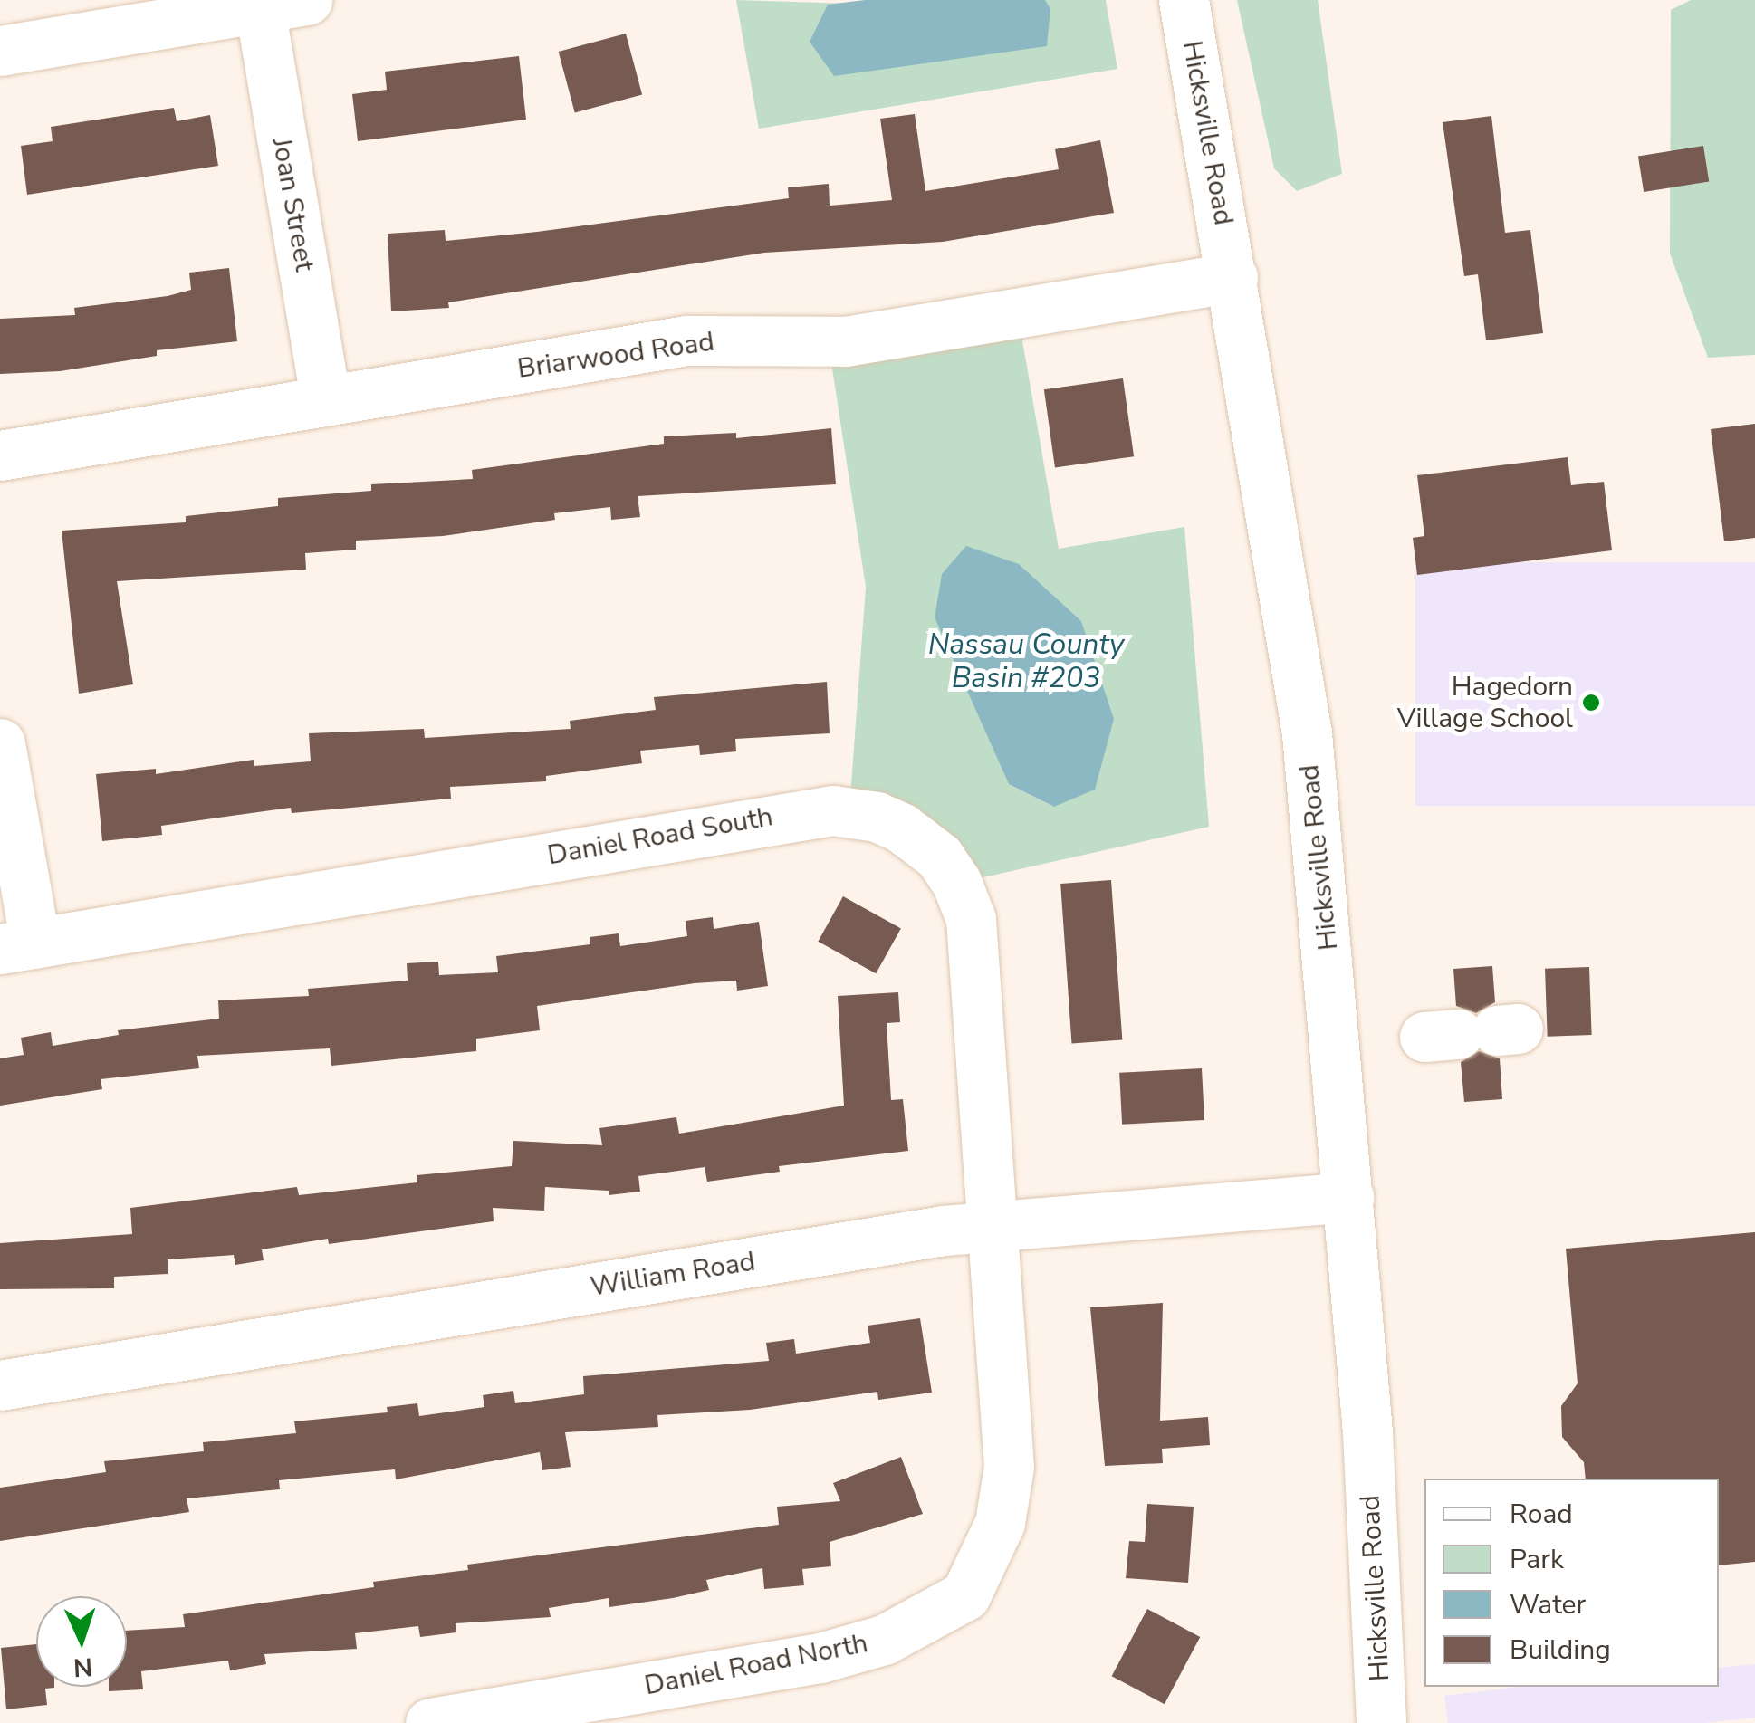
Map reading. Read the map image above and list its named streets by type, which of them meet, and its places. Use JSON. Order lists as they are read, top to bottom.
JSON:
{
  "streets": {
    "street": [
      "Hicksville Road",
      "Joan Street",
      "Briarwood Road",
      "Daniel Road South",
      "William Road",
      "Daniel Road North"
    ]
  },
  "crossings": [
    ["Hicksville Road", "Briarwood Road"],
    ["Hicksville Road", "William Road"],
    ["Joan Street", "Briarwood Road"],
    ["Daniel Road South", "William Road"],
    ["Daniel Road South", "Daniel Road North"],
    ["William Road", "Daniel Road North"]
  ],
  "water": ["Nassau County Basin #203"],
  "places": ["Hagedorn Village School"],
  "legend": [
    "Road",
    "Park",
    "Water",
    "Building"
  ],
  "north": "bottom"
}
